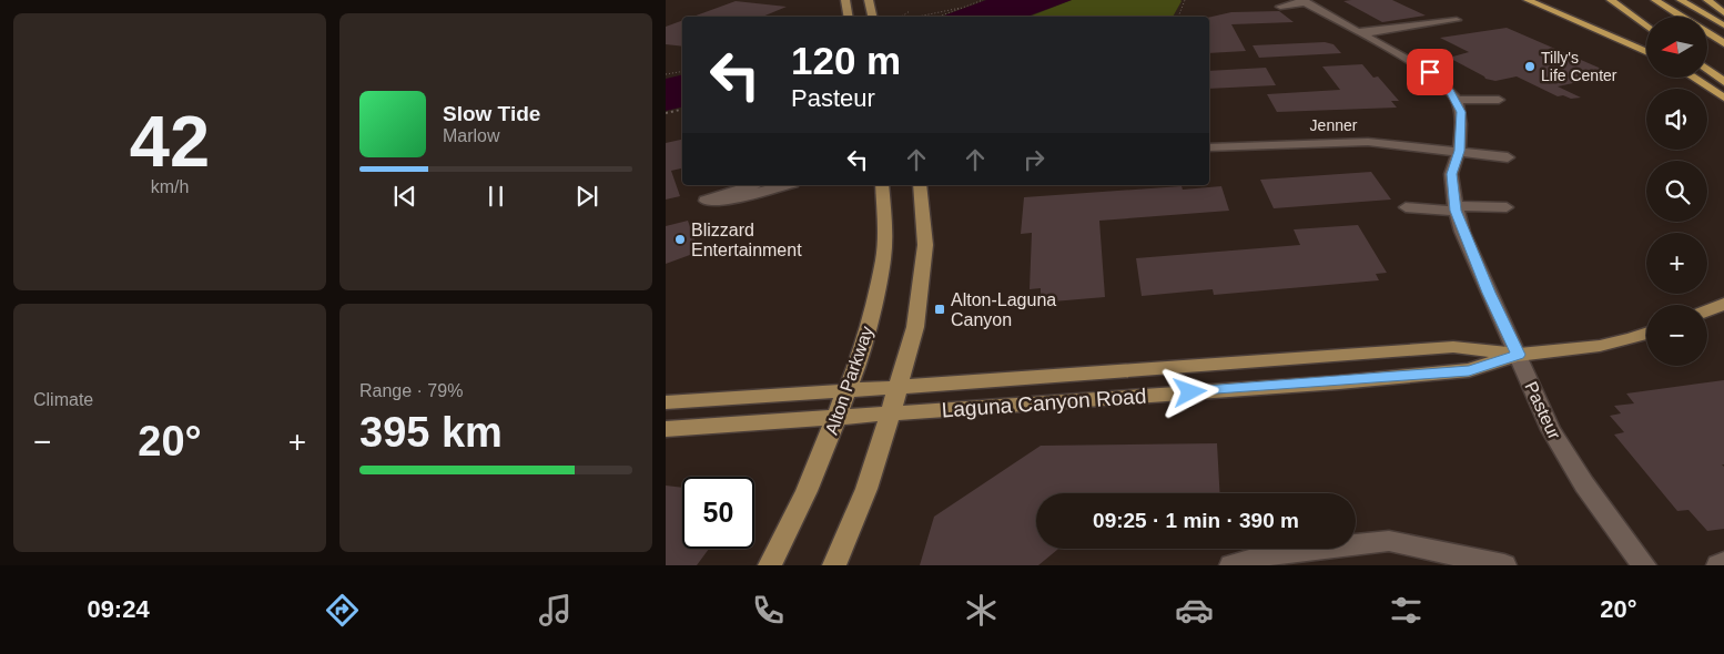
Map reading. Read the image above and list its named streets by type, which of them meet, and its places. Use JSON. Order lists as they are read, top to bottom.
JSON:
{
  "streets": {
    "main road": ["Alton Parkway", "Laguna Canyon Road"],
    "street": ["Jenner", "Pasteur"]
  },
  "crossings": [
    ["Jenner", "Pasteur"],
    ["Alton Parkway", "Laguna Canyon Road"],
    ["Laguna Canyon Road", "Pasteur"]
  ],
  "places": {
    "other": ["Tilly's Life Center", "Blizzard Entertainment"],
    "transit": ["Alton-Laguna Canyon"]
  },
  "north": "left",
  "page": {
    "tile": [
      ["42", "km/h"],
      "Climate",
      ["Range · 79%", "395 km"]
    ],
    "map_buttons": ["+", "−"],
    "turn": ["120 m", "Pasteur"],
    "song": ["Slow Tide", "Marlow"],
    "heat": ["−", "20°", "+"],
    "limit": "50",
    "trip": "09:25 · 1 min · 390 m",
    "tabs": ["09:24", "20°"]
  }
}
